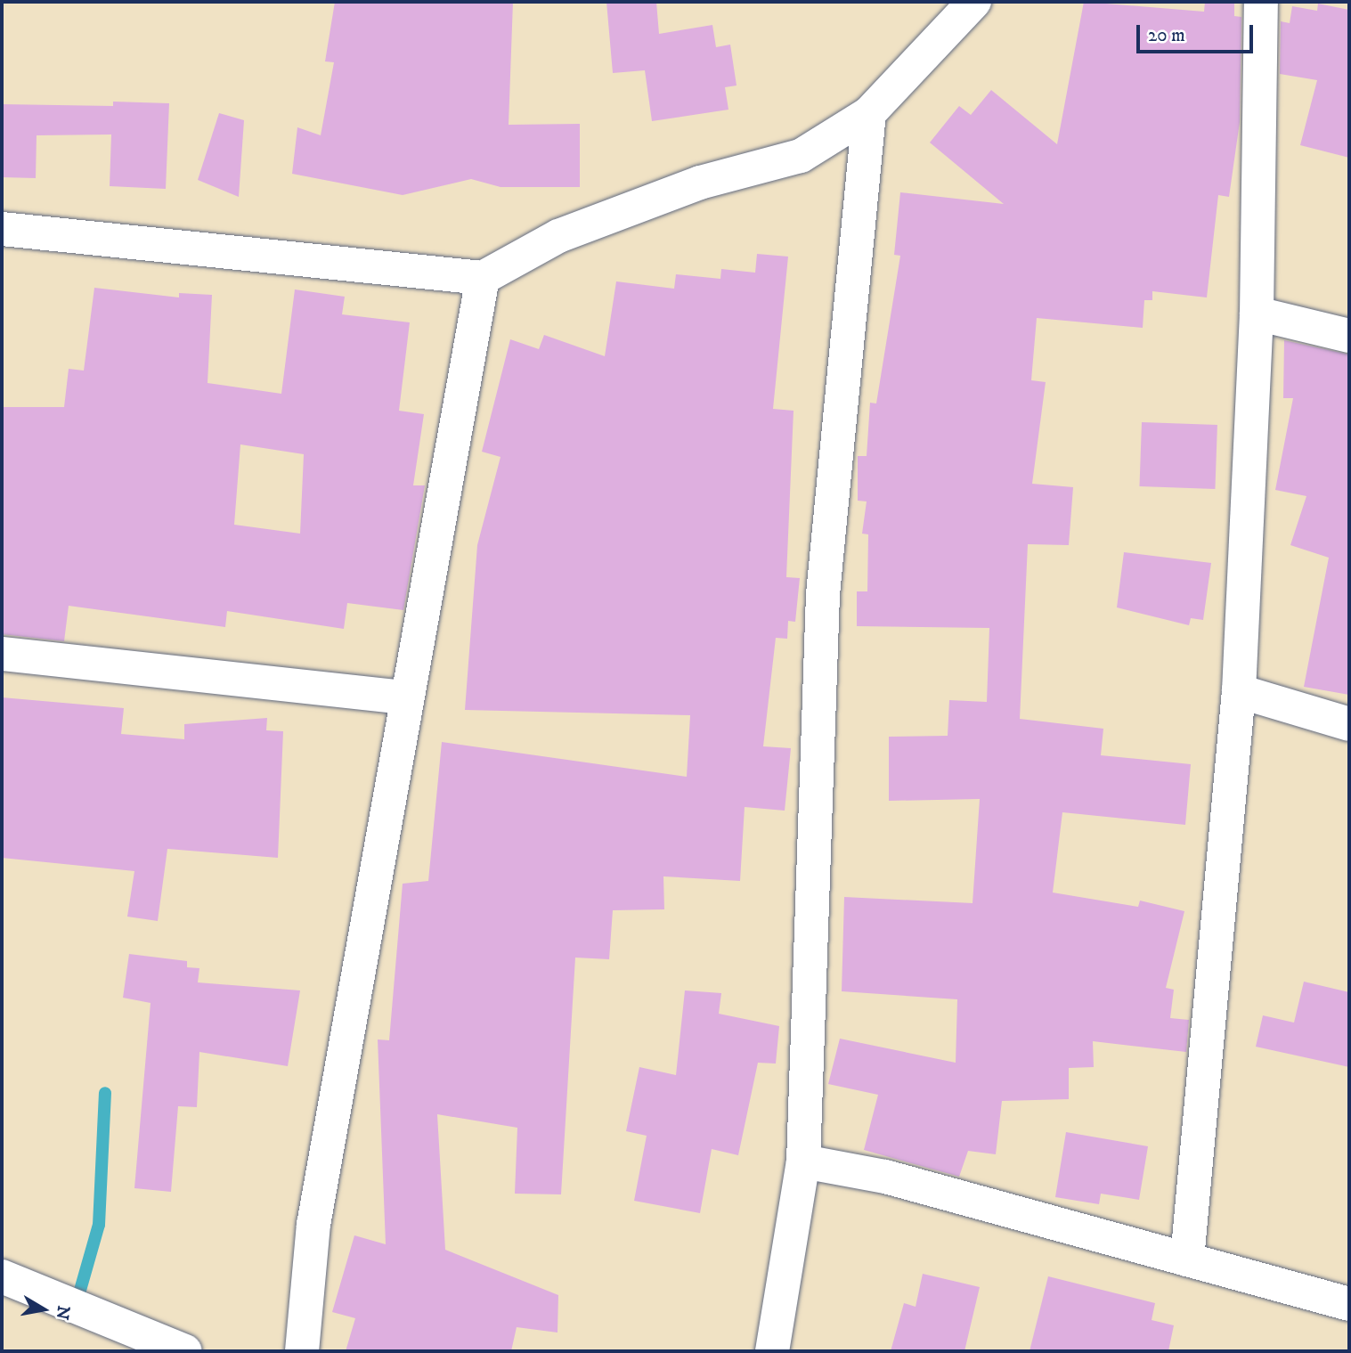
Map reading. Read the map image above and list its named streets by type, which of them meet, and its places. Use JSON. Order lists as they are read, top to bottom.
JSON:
{
  "scale_bar": "20 m",
  "north": "right"
}
